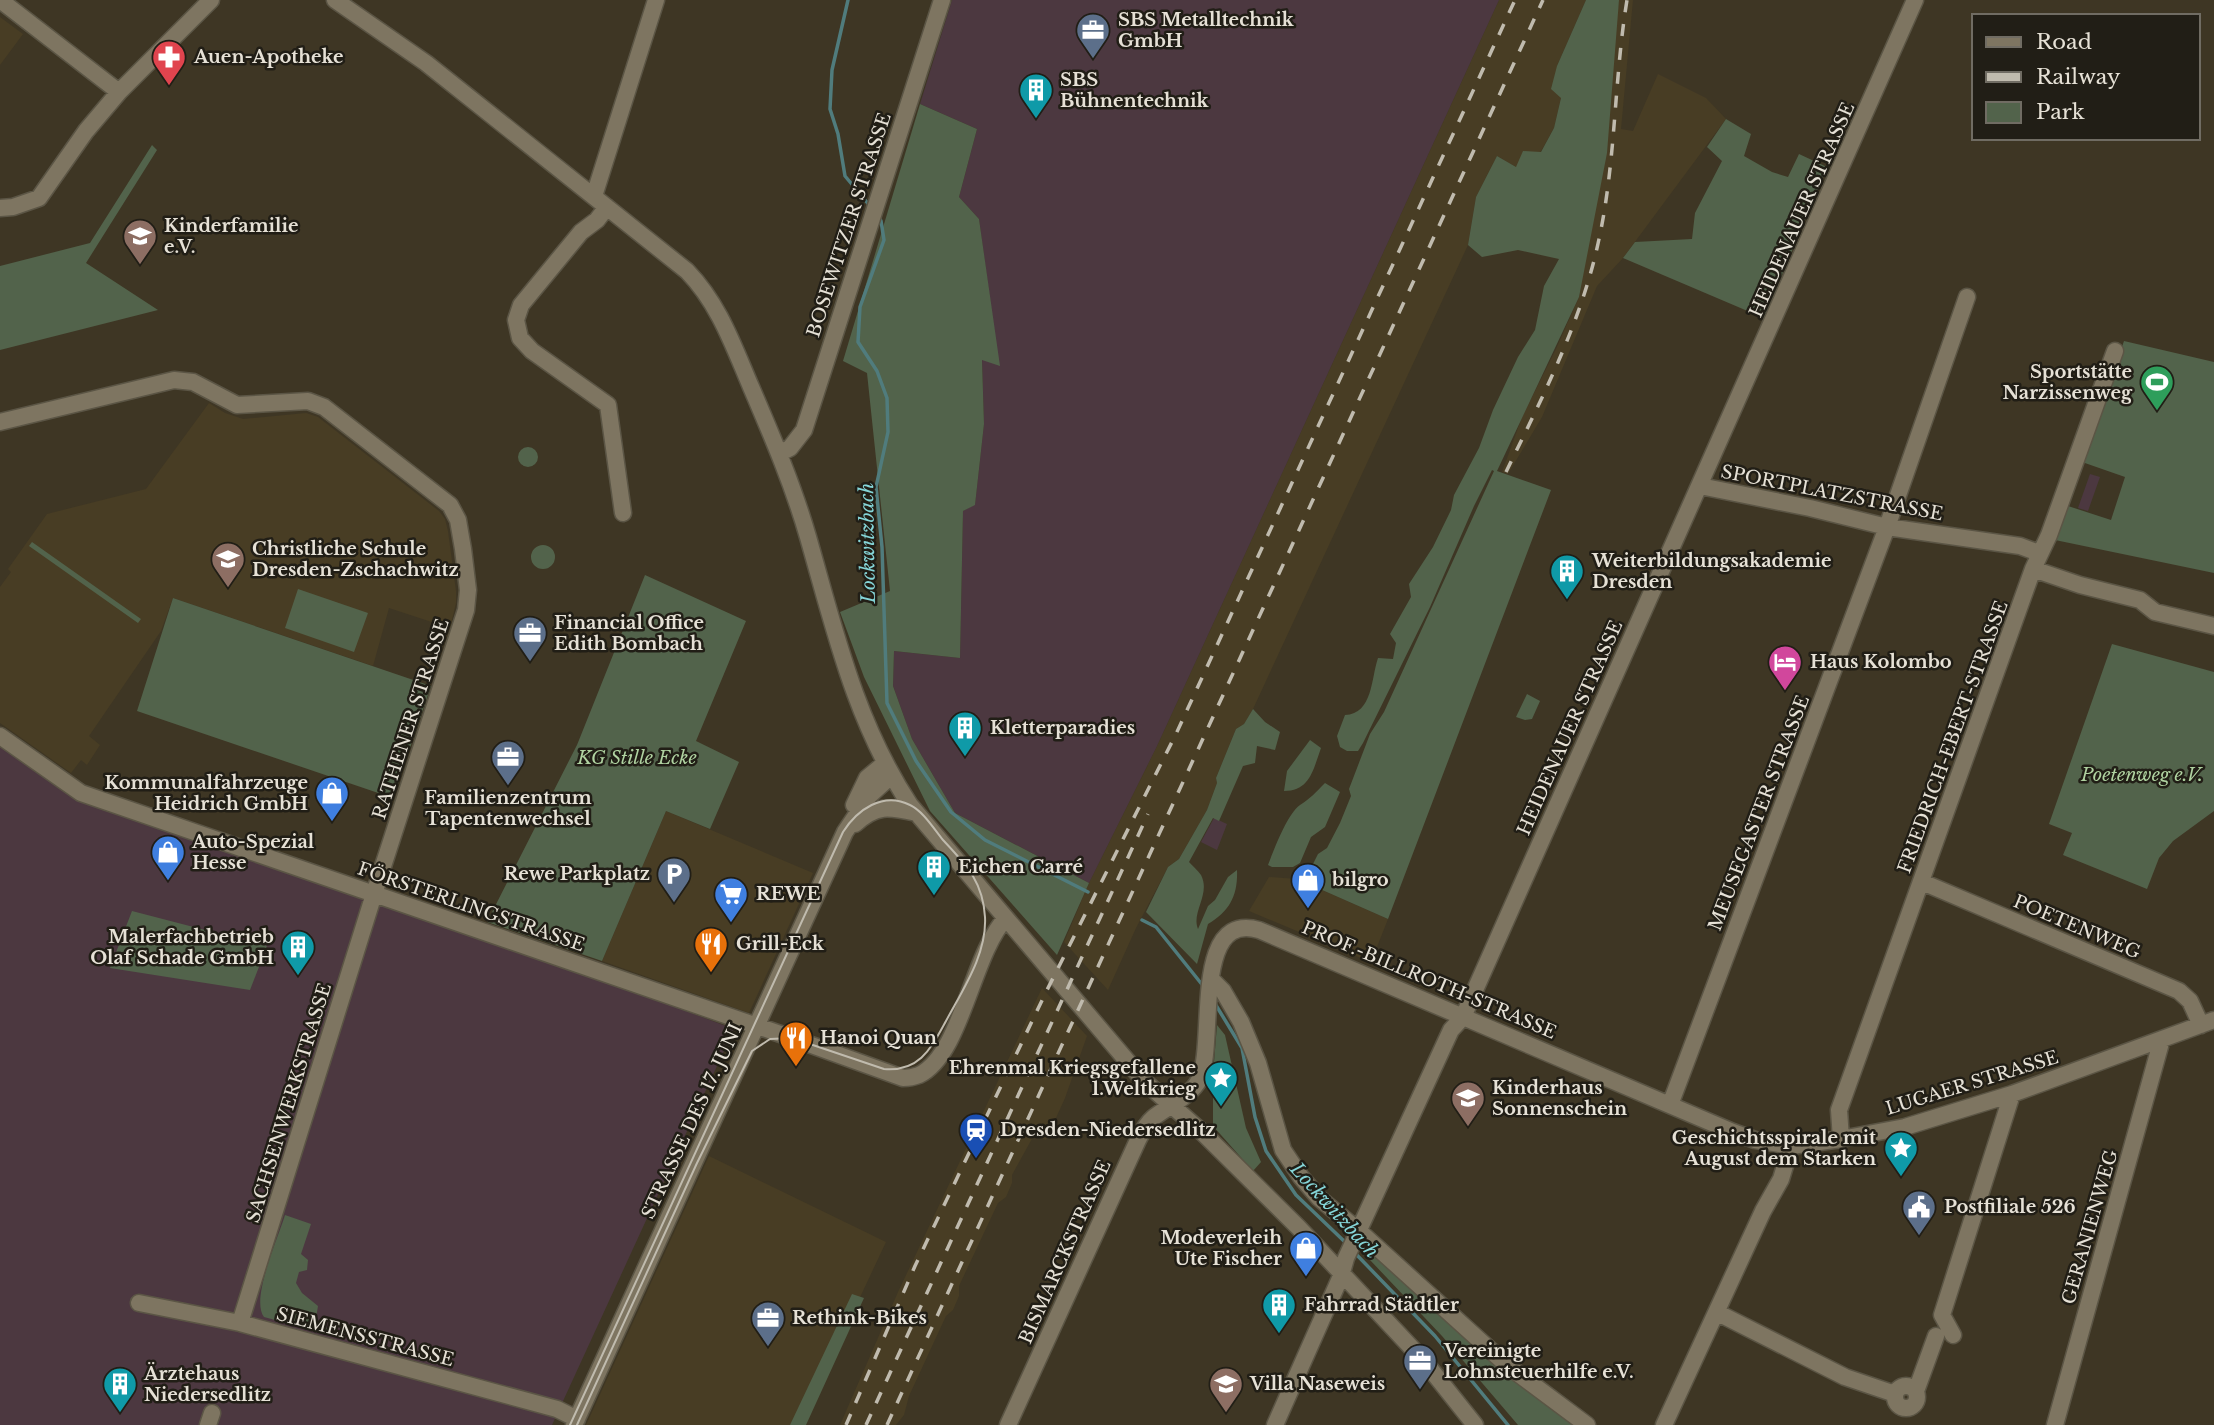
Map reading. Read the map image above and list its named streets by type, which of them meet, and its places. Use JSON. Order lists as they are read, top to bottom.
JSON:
{
  "streets": {
    "street": [
      "HEIDENAUER STRASSE",
      "BOSEWITZER STRASSE",
      "SPORTPLATZSTRASSE",
      "RATHENER STRASSE",
      "FRIEDRICH-EBERT-STRASSE",
      "MEUSEGASTER STRASSE",
      "FÖRSTERLINGSTRASSE",
      "POETENWEG",
      "PROF.-BILLROTH-STRASSE",
      "LUGAER STRASSE",
      "SACHSENWERKSTRASSE",
      "STRASSE DES 17. JUNI",
      "GERANIENWEG",
      "BISMARCKSTRASSE",
      "SIEMENSSTRASSE"
    ]
  },
  "crossings": [
    ["HEIDENAUER STRASSE", "SPORTPLATZSTRASSE"],
    ["HEIDENAUER STRASSE", "PROF.-BILLROTH-STRASSE"],
    ["SPORTPLATZSTRASSE", "FRIEDRICH-EBERT-STRASSE"],
    ["SPORTPLATZSTRASSE", "MEUSEGASTER STRASSE"],
    ["RATHENER STRASSE", "FÖRSTERLINGSTRASSE"],
    ["RATHENER STRASSE", "SACHSENWERKSTRASSE"],
    ["FRIEDRICH-EBERT-STRASSE", "POETENWEG"],
    ["FRIEDRICH-EBERT-STRASSE", "LUGAER STRASSE"],
    ["MEUSEGASTER STRASSE", "PROF.-BILLROTH-STRASSE"],
    ["FÖRSTERLINGSTRASSE", "SACHSENWERKSTRASSE"],
    ["FÖRSTERLINGSTRASSE", "STRASSE DES 17. JUNI"],
    ["POETENWEG", "LUGAER STRASSE"],
    ["PROF.-BILLROTH-STRASSE", "LUGAER STRASSE"],
    ["PROF.-BILLROTH-STRASSE", "BISMARCKSTRASSE"],
    ["LUGAER STRASSE", "GERANIENWEG"],
    ["SACHSENWERKSTRASSE", "SIEMENSSTRASSE"],
    ["STRASSE DES 17. JUNI", "SIEMENSSTRASSE"]
  ],
  "water": ["Lockwitzbach"],
  "parks": ["KG Stille Ecke", "Poetenweg e.V."],
  "places": {
    "office": [
      "SBS Metalltechnik GmbH",
      "Financial Office Edith Bombach",
      "Familienzentrum Tapentenwechsel",
      "Rethink-Bikes",
      "Vereinigte Lohnsteuerhilfe e.V."
    ],
    "pharmacy": ["Auen-Apotheke"],
    "building": [
      "SBS Bühnentechnik",
      "Weiterbildungsakademie Dresden",
      "Kletterparadies",
      "Eichen Carré",
      "Malerfachbetrieb Olaf Schade GmbH",
      "Fahrrad Städtler",
      "Ärztehaus Niedersedlitz"
    ],
    "school or university": [
      "Kinderfamilie e.V.",
      "Christliche Schule Dresden-Zschachwitz",
      "Kinderhaus Sonnenschein",
      "Villa Naseweis"
    ],
    "sports": ["Sportstätte Narzissenweg"],
    "hotel": ["Haus Kolombo"],
    "shop": [
      "Kommunalfahrzeuge Heidrich GmbH",
      "Auto-Spezial Hesse",
      "bilgro",
      "Modeverleih Ute Fischer"
    ],
    "parking": ["Rewe Parkplatz"],
    "supermarket": ["REWE"],
    "restaurant": ["Grill-Eck", "Hanoi Quan"],
    "place": ["Ehrenmal Kriegsgefallene 1.Weltkrieg", "Geschichtsspirale mit August dem Starken"],
    "station": ["Dresden-Niedersedlitz"],
    "public building": ["Postfiliale 526"]
  },
  "legend": ["Road", "Railway", "Park"]
}
